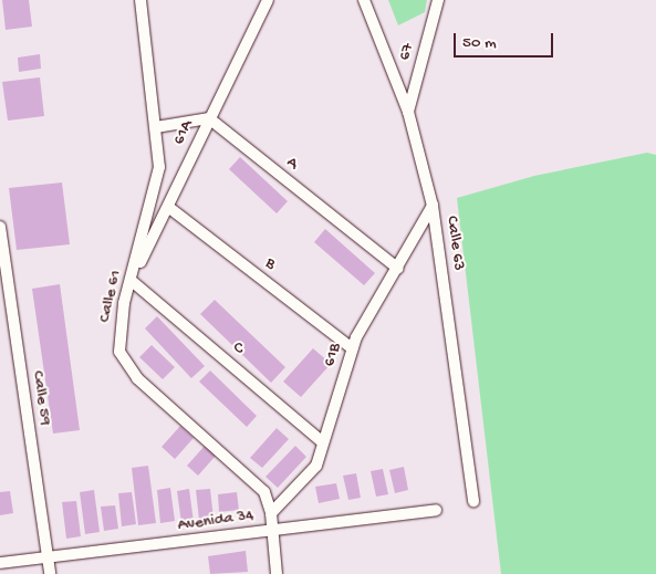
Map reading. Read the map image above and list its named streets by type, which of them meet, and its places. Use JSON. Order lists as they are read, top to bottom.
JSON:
{
  "streets": {
    "street": [
      "67",
      "61A",
      "A",
      "Calle 63",
      "B",
      "Calle 61",
      "C",
      "61B",
      "Calle 59",
      "Avenida 34"
    ]
  },
  "crossings": [
    ["67", "Calle 63"],
    ["61A", "A"],
    ["61A", "B"],
    ["61A", "Calle 61"],
    ["61A", "C"],
    ["A", "61B"],
    ["Calle 63", "61B"],
    ["B", "61B"],
    ["Calle 61", "C"],
    ["Calle 61", "61B"],
    ["Calle 61", "Avenida 34"],
    ["C", "61B"],
    ["Calle 59", "Avenida 34"]
  ],
  "scale_bar": "50 m"
}
